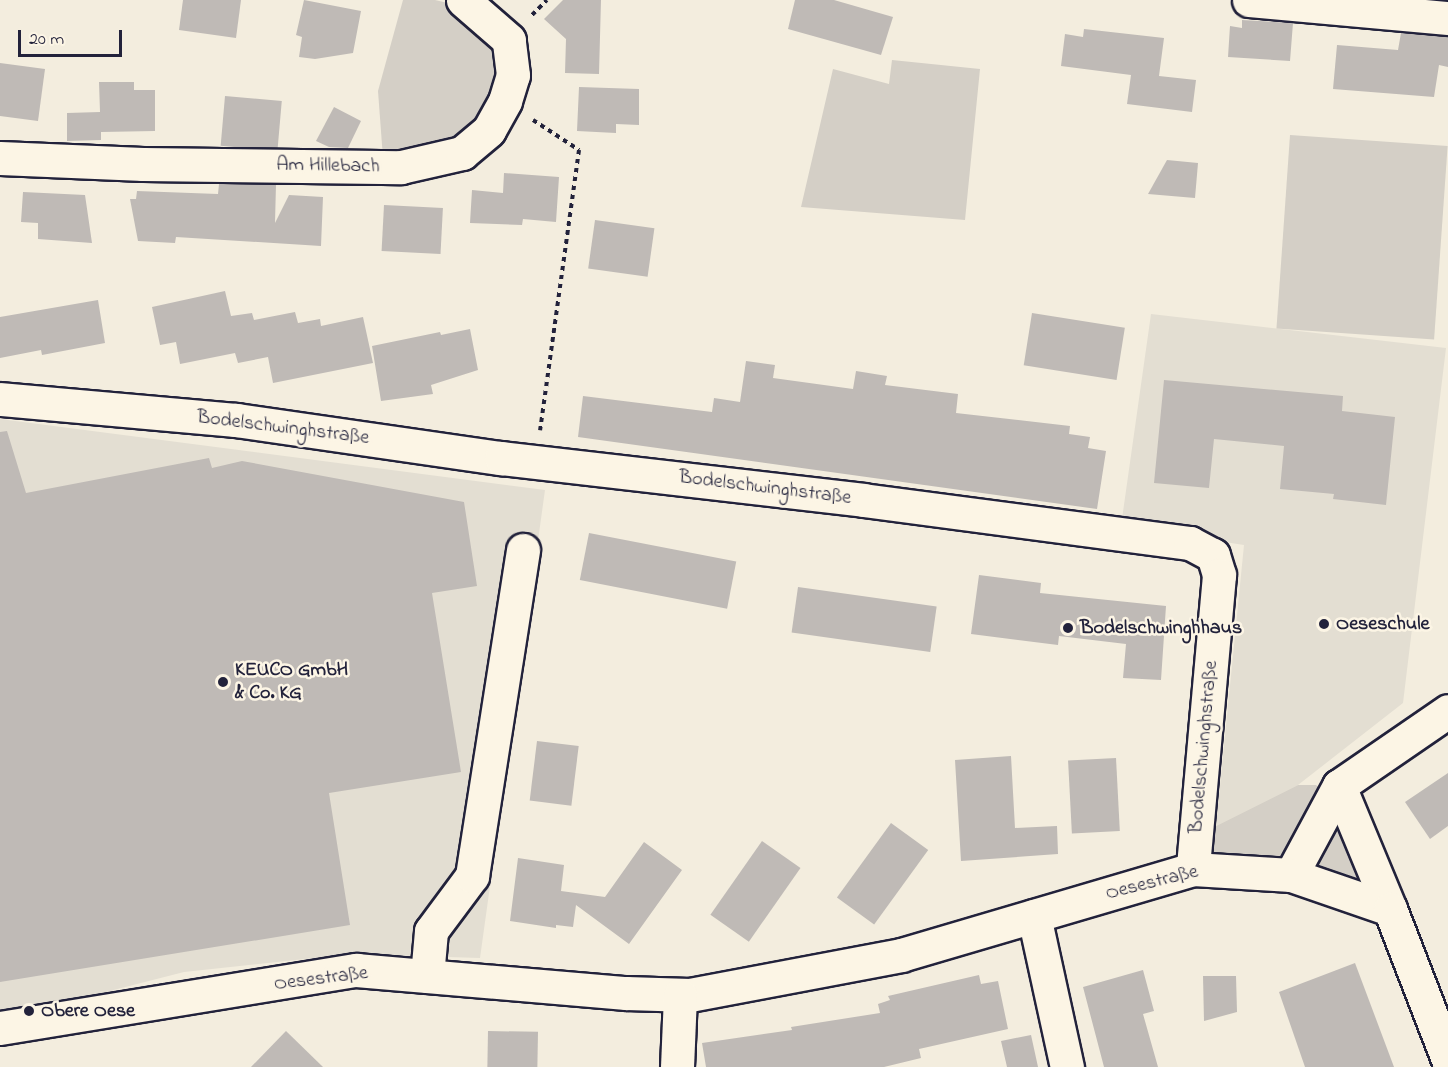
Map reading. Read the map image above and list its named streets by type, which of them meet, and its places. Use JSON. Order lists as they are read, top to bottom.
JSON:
{
  "streets": {
    "street": ["Am Hillebach", "Bodelschwinghstraße", "Oesestraße"]
  },
  "crossings": [
    ["Bodelschwinghstraße", "Oesestraße"]
  ],
  "places": [
    "Oeseschule",
    "Bodelschwinghhaus",
    "KEUCO GmbH & Co. KG",
    "Obere Oese"
  ],
  "scale_bar": "20 m"
}
